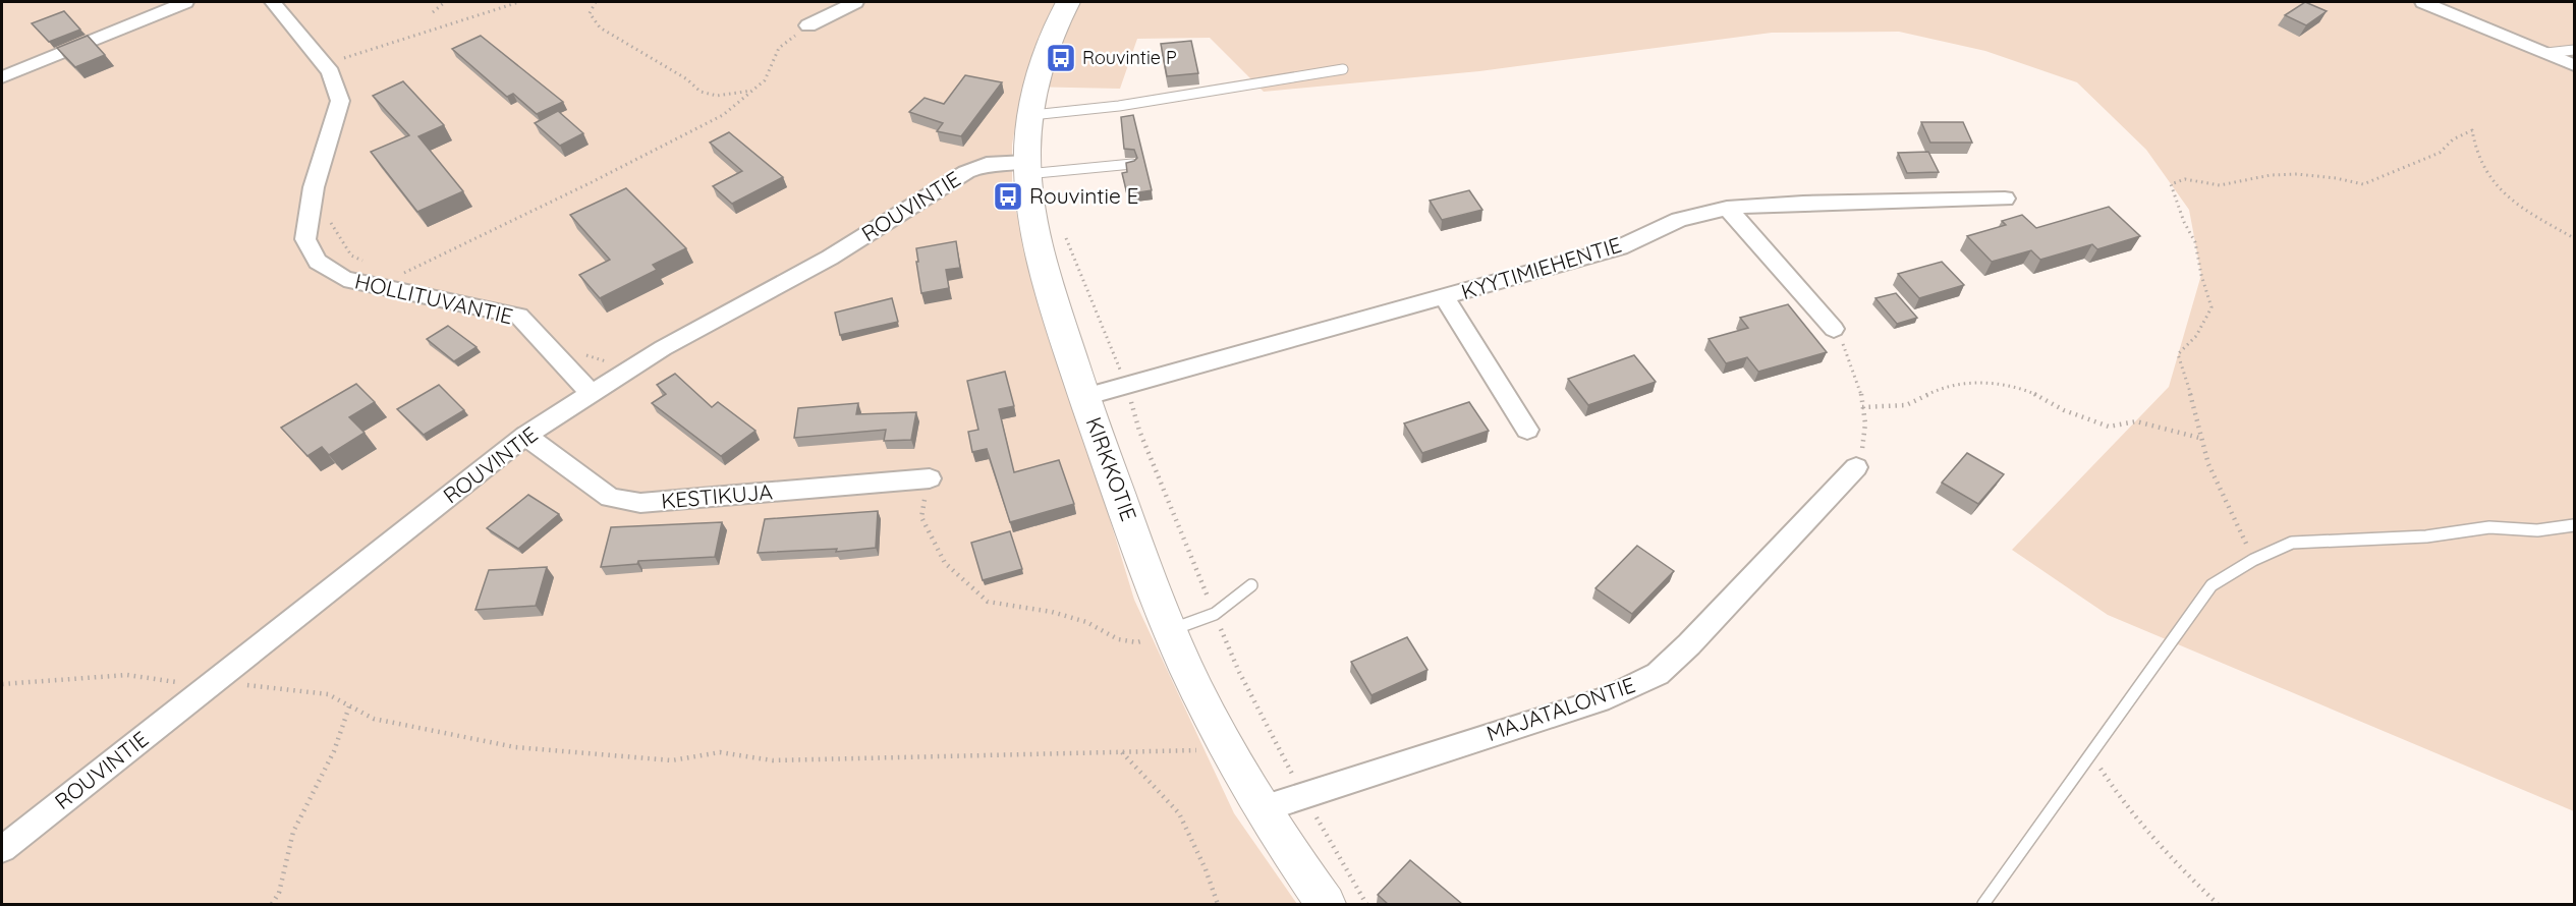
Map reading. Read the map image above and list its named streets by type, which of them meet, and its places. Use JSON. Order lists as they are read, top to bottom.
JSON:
{
  "streets": {
    "street": [
      "ROUVINTIE",
      "KYYTIMIEHENTIE",
      "HOLLITUVANTIE",
      "KIRKKOTIE",
      "KESTIKUJA",
      "MAJATALONTIE"
    ]
  },
  "crossings": [
    ["ROUVINTIE", "HOLLITUVANTIE"],
    ["ROUVINTIE", "KIRKKOTIE"],
    ["ROUVINTIE", "KESTIKUJA"],
    ["KYYTIMIEHENTIE", "KIRKKOTIE"],
    ["KIRKKOTIE", "MAJATALONTIE"]
  ],
  "places": {
    "bus stop": ["Rouvintie P", "Rouvintie E"]
  }
}
